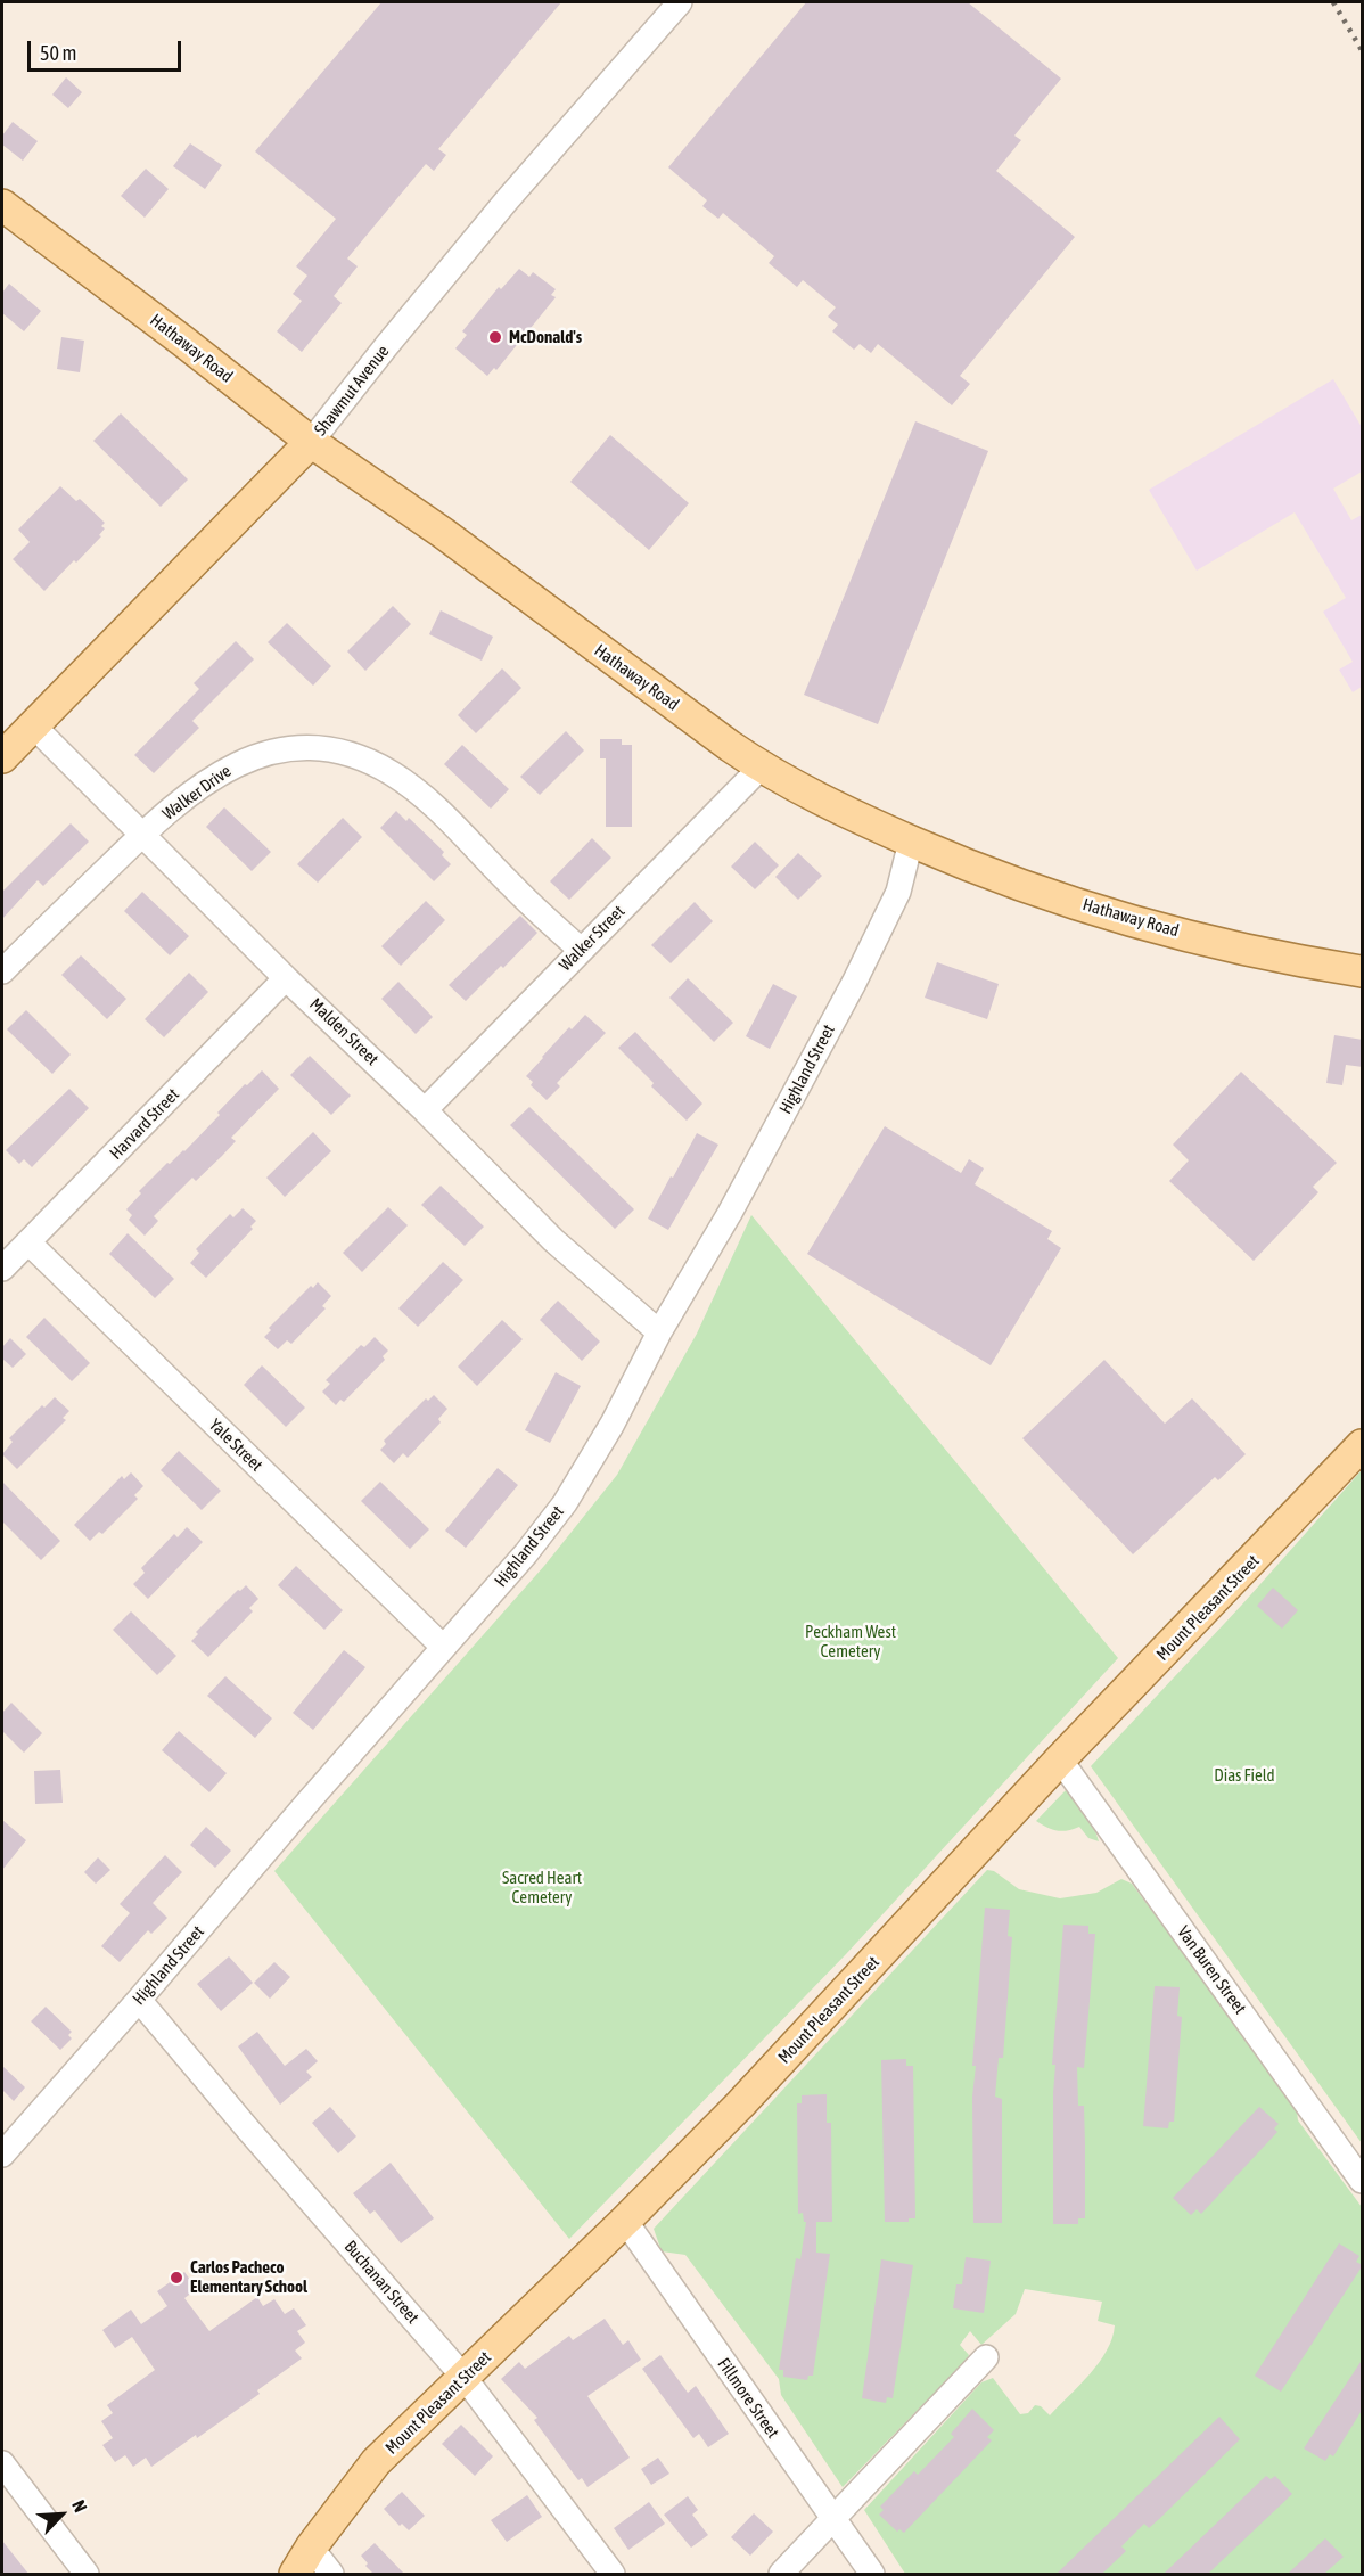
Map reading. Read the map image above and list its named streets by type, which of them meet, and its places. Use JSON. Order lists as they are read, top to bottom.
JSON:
{
  "streets": {
    "main road": ["Hathaway Road", "Shawmut Avenue", "Mount Pleasant Street"],
    "street": [
      "Walker Drive",
      "Walker Street",
      "Malden Street",
      "Highland Street",
      "Harvard Street",
      "Yale Street",
      "Van Buren Street",
      "Buchanan Street",
      "Fillmore Street"
    ]
  },
  "crossings": [
    ["Hathaway Road", "Shawmut Avenue"],
    ["Hathaway Road", "Walker Street"],
    ["Hathaway Road", "Highland Street"],
    ["Shawmut Avenue", "Malden Street"],
    ["Walker Drive", "Walker Street"],
    ["Walker Drive", "Malden Street"],
    ["Walker Street", "Malden Street"],
    ["Malden Street", "Highland Street"],
    ["Malden Street", "Harvard Street"],
    ["Highland Street", "Yale Street"],
    ["Highland Street", "Buchanan Street"],
    ["Harvard Street", "Yale Street"],
    ["Mount Pleasant Street", "Van Buren Street"],
    ["Mount Pleasant Street", "Buchanan Street"],
    ["Mount Pleasant Street", "Fillmore Street"]
  ],
  "parks": ["Peckham West Cemetery", "Dias Field", "Sacred Heart Cemetery"],
  "places": ["McDonald's", "Carlos Pacheco Elementary School"],
  "scale_bar": "50 m",
  "north": "top right"
}
